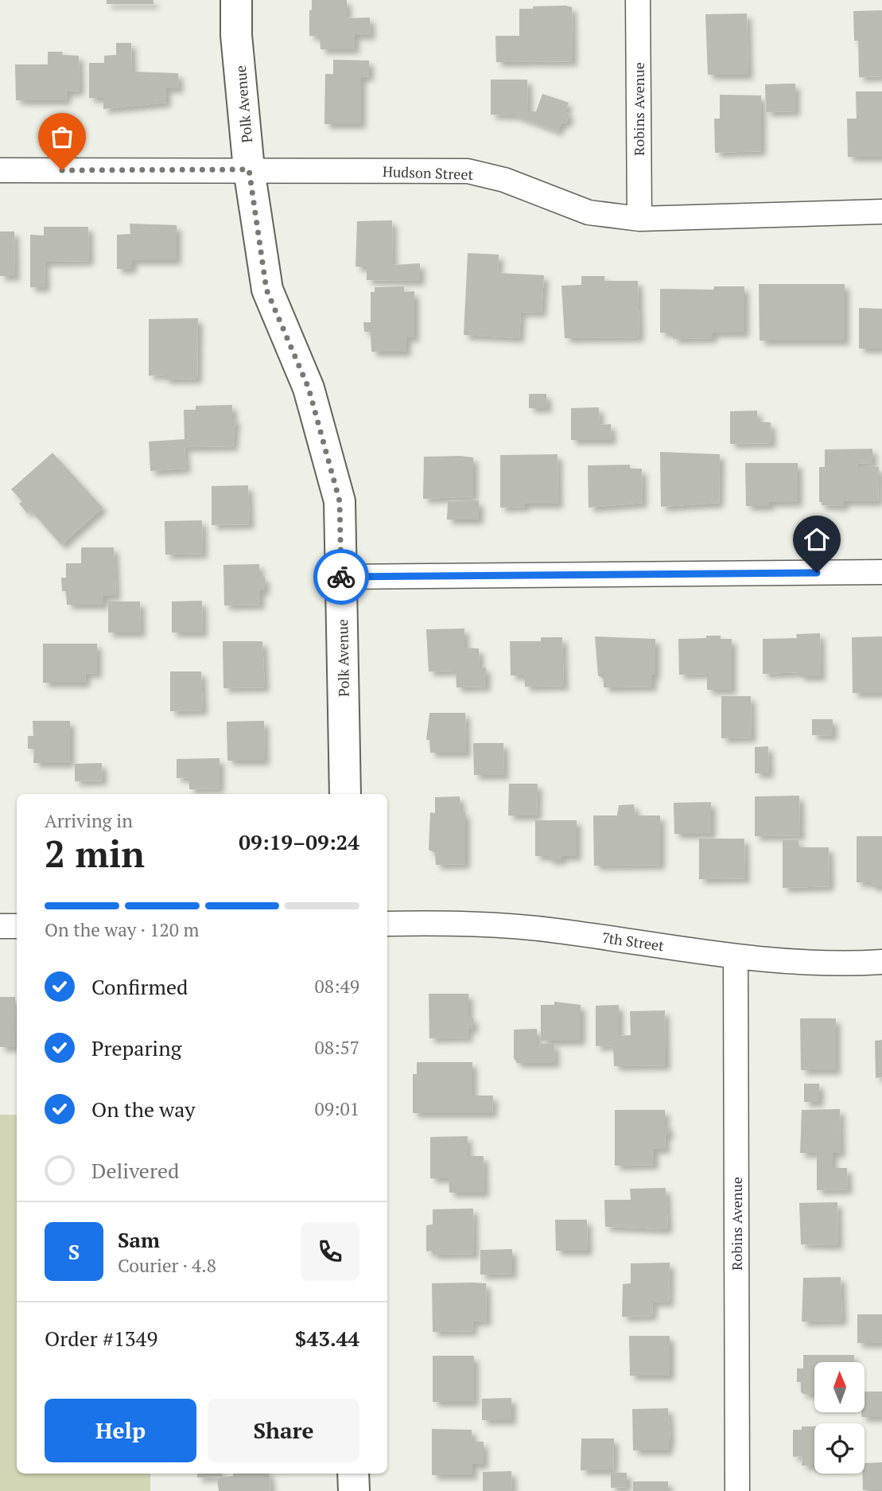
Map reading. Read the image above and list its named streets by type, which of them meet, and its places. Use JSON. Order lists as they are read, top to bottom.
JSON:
{
  "streets": {
    "street": [
      "Polk Avenue",
      "Robins Avenue",
      "Hudson Street",
      "7th Street"
    ]
  },
  "crossings": [
    ["Polk Avenue", "Hudson Street"],
    ["Robins Avenue", "Hudson Street"],
    ["Robins Avenue", "7th Street"]
  ],
  "north": "top",
  "page": {
    "heading": ["2 min", "Arriving in", "09:19–09:24"],
    "panel": [
      "Sam",
      "Courier · 4.8",
      "Order #1349",
      "$43.44"
    ],
    "bar": "On the way · 120 m",
    "list": [
      ["Confirmed", "08:49"],
      ["Preparing", "08:57"],
      ["On the way", "09:01"],
      "Delivered"
    ],
    "round": "S",
    "buttons": ["Help", "Share"]
  }
}
